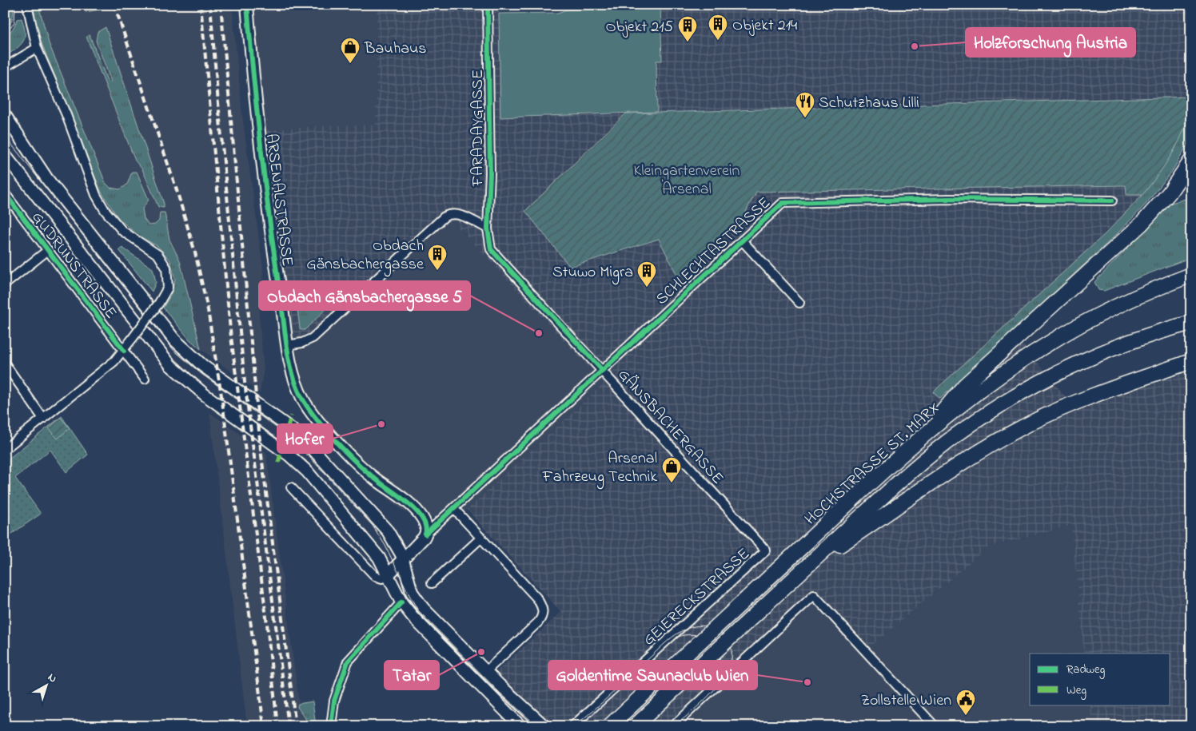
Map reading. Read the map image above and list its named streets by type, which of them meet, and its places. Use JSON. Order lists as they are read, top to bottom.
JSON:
{
  "streets": {
    "highway": ["HOCHSTRASSE ST. MARX"],
    "main road": ["ARSENALSTRASSE", "GUDRUNSTRASSE"],
    "street": [
      "FARADAYGASSE",
      "SCHLECHTASTRASSE",
      "GÄNSBACHERGASSE",
      "GEIERECKSTRASSE"
    ]
  },
  "crossings": [
    ["FARADAYGASSE", "GÄNSBACHERGASSE"],
    ["ARSENALSTRASSE", "SCHLECHTASTRASSE"],
    ["SCHLECHTASTRASSE", "GÄNSBACHERGASSE"],
    ["GÄNSBACHERGASSE", "GEIERECKSTRASSE"]
  ],
  "parks": ["Kleingartenverein Arsenal"],
  "places": {
    "building": [
      "Objekt 214",
      "Objekt 215",
      "Obdach Gänsbachergasse",
      "Stuwo Migra"
    ],
    "other": [
      "Holzforschung Austria",
      "Obdach Gänsbachergasse 5",
      "Hofer",
      "Tatar",
      "Goldentime Saunaclub Wien"
    ],
    "shop": ["Bauhaus", "Arsenal Fahrzeug Technik"],
    "restaurant": ["Schutzhaus Lilli"],
    "public building": ["Zollstelle Wien"]
  },
  "legend": ["Radweg", "Weg"],
  "north": "top right"
}
